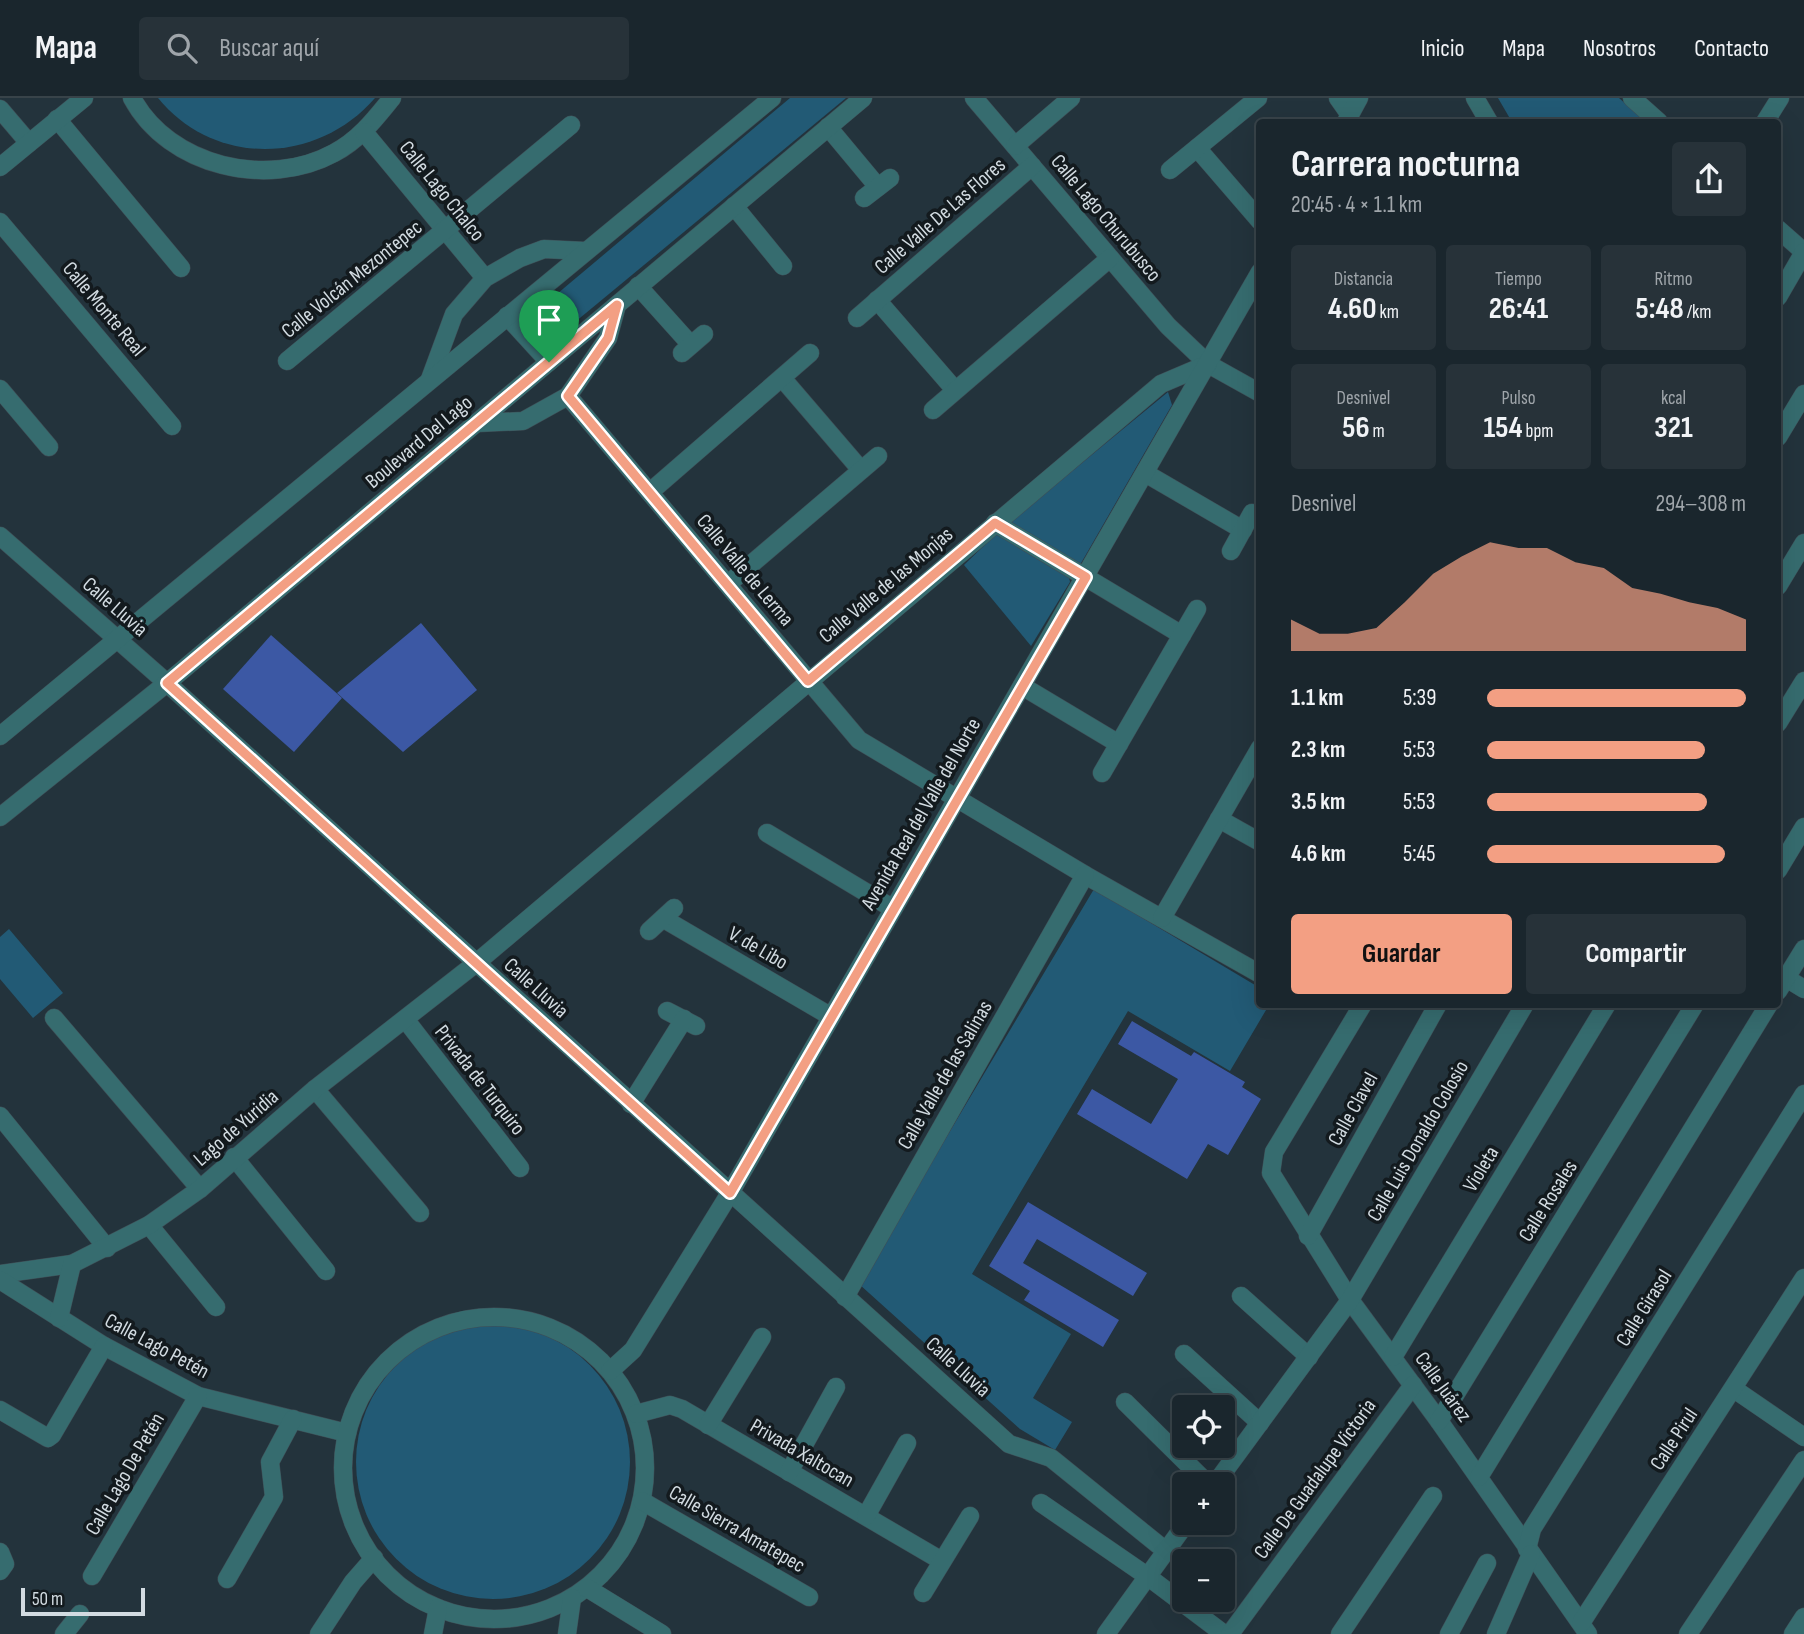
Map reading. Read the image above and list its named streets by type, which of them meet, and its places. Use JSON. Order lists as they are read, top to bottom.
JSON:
{
  "streets": {
    "street": [
      "Calle Lago Chalco",
      "Calle Valle De Las Flores",
      "Calle Lago Churubusco",
      "Calle Volcán Mezontepec",
      "Calle Monte Real",
      "Boulevard Del Lago",
      "Calle Valle de Lerma",
      "Calle Valle de las Monjas",
      "Calle Lluvia",
      "Avenida Real del Valle del Norte",
      "V. de Libo",
      "Calle Valle de las Salinas",
      "Privada de Turquiro",
      "Calle Clavel",
      "Lago de Yuridia",
      "Calle Luis Donaldo Colosio",
      "Violeta",
      "Calle Rosales",
      "Calle Girasol",
      "Calle Lago Petén",
      "Calle Juárez",
      "Calle Pirul",
      "Privada Xaltocan",
      "Calle Lago De Petén",
      "Calle De Guadalupe Victoria",
      "Calle Sierra Amatepec"
    ]
  },
  "crossings": [
    ["Calle Lago Chalco", "Calle Volcán Mezontepec"],
    ["Calle Valle De Las Flores", "Calle Lago Churubusco"],
    ["Calle Lago Churubusco", "Calle Valle de las Monjas"],
    ["Calle Lago Churubusco", "Avenida Real del Valle del Norte"],
    ["Boulevard Del Lago", "Calle Lluvia"],
    ["Calle Valle de Lerma", "Calle Valle de las Monjas"],
    ["Calle Valle de Lerma", "Avenida Real del Valle del Norte"],
    ["Calle Valle de Lerma", "Calle Valle de las Salinas"],
    ["Calle Valle de las Monjas", "Calle Lluvia"],
    ["Calle Valle de las Monjas", "Avenida Real del Valle del Norte"],
    ["Calle Valle de las Monjas", "Lago de Yuridia"],
    ["Calle Lluvia", "Avenida Real del Valle del Norte"],
    ["Calle Lluvia", "Calle Valle de las Salinas"],
    ["Calle Lluvia", "Lago de Yuridia"],
    ["Avenida Real del Valle del Norte", "V. de Libo"],
    ["Privada de Turquiro", "Lago de Yuridia"],
    ["Calle Clavel", "Calle Juárez"],
    ["Calle Luis Donaldo Colosio", "Calle Juárez"],
    ["Violeta", "Calle Juárez"],
    ["Calle Rosales", "Calle Juárez"],
    ["Calle Girasol", "Calle Juárez"],
    ["Calle Lago Petén", "Calle Lago De Petén"],
    ["Calle Juárez", "Calle Pirul"],
    ["Calle Juárez", "Calle De Guadalupe Victoria"]
  ],
  "scale_bar": "50 m",
  "page": {
    "header": "Mapa",
    "search": "Buscar aquí",
    "nav": [
      "Inicio",
      "Mapa",
      "Nosotros",
      "Contacto"
    ],
    "heading": ["Carrera nocturna", "20:45 · 4 × 1.1 km"],
    "stats": [
      ["Distancia", "4.60 km"],
      ["Tiempo", "26:41"],
      ["Ritmo", "5:48 /km"],
      ["Desnivel", "56 m"],
      ["Pulso", "154 bpm"],
      ["kcal", "321"]
    ],
    "chart": ["Desnivel", "294–308 m"],
    "list": [
      {
        "name": "1.1 km",
        "note": "5:39"
      },
      {
        "name": "2.3 km",
        "note": "5:53"
      },
      {
        "name": "3.5 km",
        "note": "5:53"
      },
      {
        "name": "4.6 km",
        "note": "5:45"
      }
    ],
    "buttons": ["Guardar", "Compartir"],
    "map_buttons": ["+", "−"],
    "scale": "50 m"
  }
}
